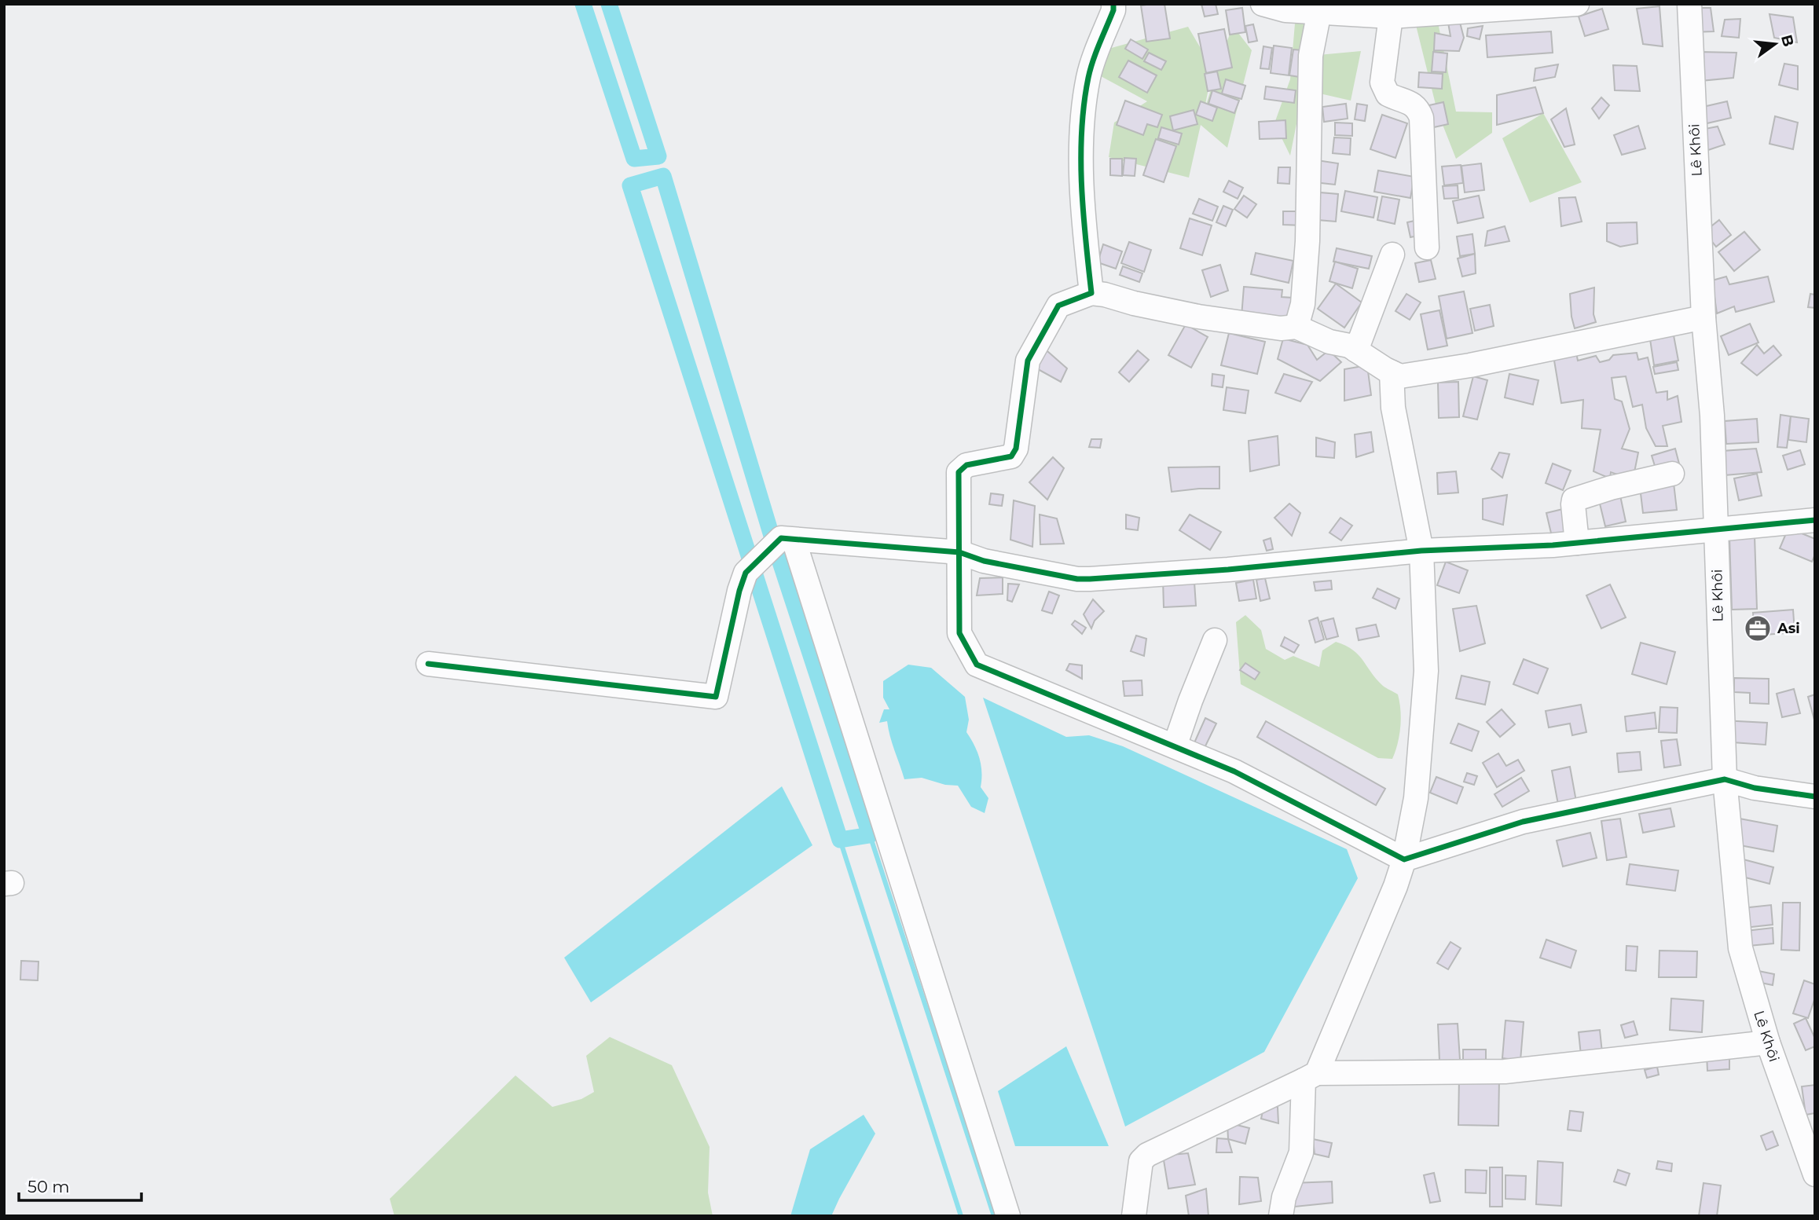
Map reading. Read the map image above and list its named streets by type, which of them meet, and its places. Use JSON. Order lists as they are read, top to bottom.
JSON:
{
  "streets": {
    "street": ["Lê Khôi"]
  },
  "places": {
    "office": ["Asi"]
  },
  "scale_bar": "50 m",
  "north": "right"
}
